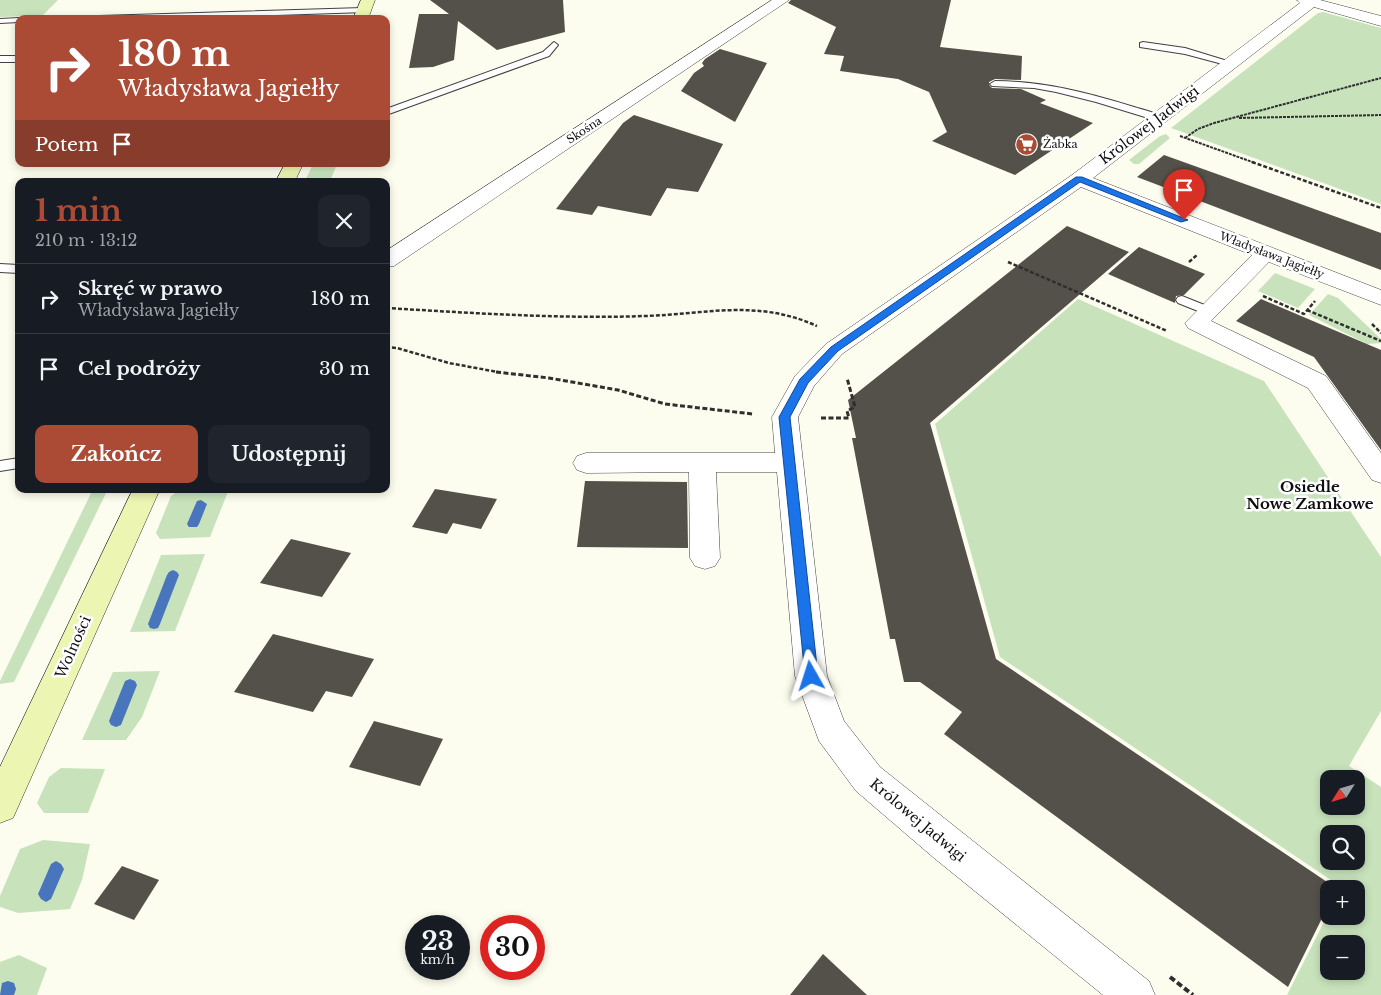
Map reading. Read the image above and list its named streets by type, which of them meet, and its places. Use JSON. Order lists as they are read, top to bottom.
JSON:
{
  "streets": {
    "street": [
      "Królowej Jadwigi",
      "Skośna",
      "Władysława Jagiełły",
      "Wolności"
    ]
  },
  "crossings": [
    ["Królowej Jadwigi", "Władysława Jagiełły"]
  ],
  "districts": ["Osiedle Nowe Zamkowe"],
  "places": {
    "supermarket": ["Żabka"]
  },
  "north": "bottom left",
  "page": {
    "turn": ["180 m", "Władysława Jagiełły"],
    "then": "Potem",
    "heading": ["1 min", "210 m · 13:12"],
    "list": [
      {
        "name": "Skręć w prawo",
        "note": "Władysława Jagiełły",
        "value": "180 m"
      },
      {
        "name": "Cel podróży",
        "value": "30 m"
      }
    ],
    "buttons": ["Zakończ", "Udostępnij"],
    "map_buttons": ["+", "−"],
    "speed": "23 km/h",
    "limit": "30"
  }
}
